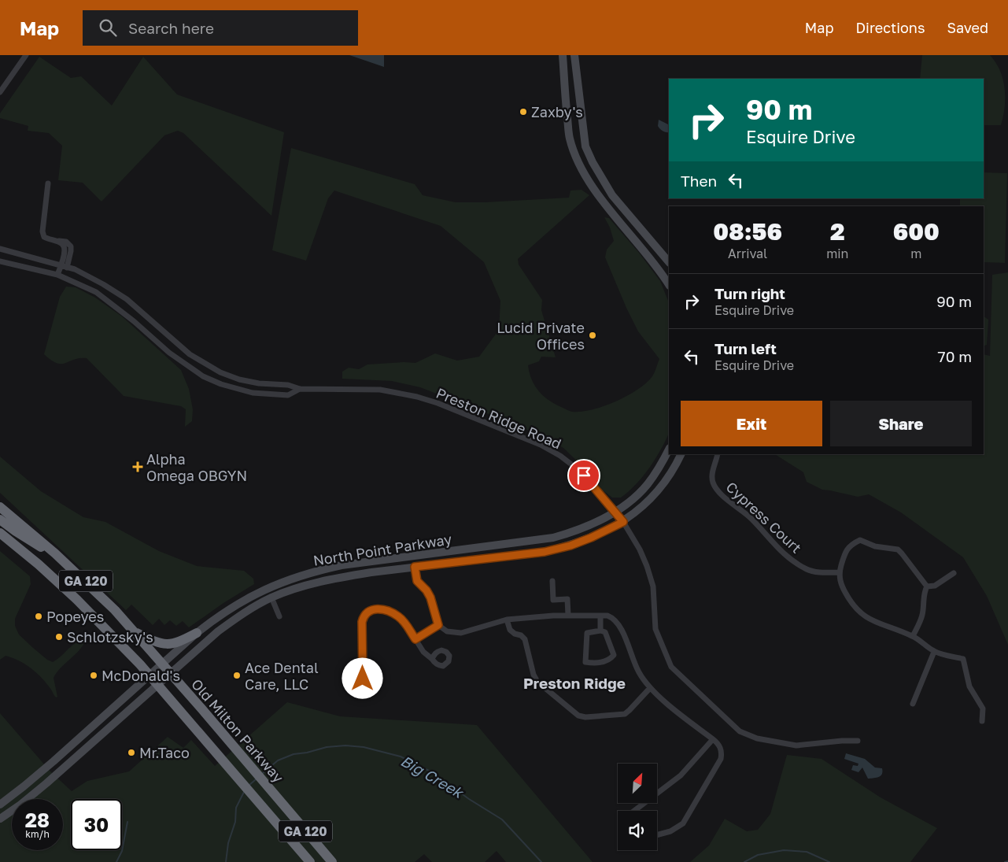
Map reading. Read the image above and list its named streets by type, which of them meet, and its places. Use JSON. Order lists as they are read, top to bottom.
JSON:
{
  "streets": {
    "highway": ["GA 120", "Old Milton Parkway"],
    "street": ["Preston Ridge Road", "Cypress Court", "North Point Parkway"]
  },
  "crossings": [
    ["Preston Ridge Road", "North Point Parkway"],
    ["North Point Parkway", "GA 120"],
    ["North Point Parkway", "Old Milton Parkway"]
  ],
  "districts": ["Preston Ridge"],
  "water": ["Big Creek"],
  "places": {
    "other": [
      "Zaxby's",
      "Lucid Private Offices",
      "Popeyes",
      "Schlotzsky's",
      "McDonald's",
      "Ace Dental Care, LLC",
      "Mr.Taco"
    ],
    "health": ["Alpha Omega OBGYN"]
  },
  "north": "top right",
  "page": {
    "header": "Map",
    "search": "Search here",
    "nav": ["Map", "Directions", "Saved"],
    "turn": ["90 m", "Esquire Drive"],
    "then": "Then",
    "eta": [
      "08:56",
      "Arrival",
      "2",
      "min",
      "600",
      "m"
    ],
    "list": [
      {
        "name": "Turn right",
        "note": "Esquire Drive",
        "value": "90 m"
      },
      {
        "name": "Turn left",
        "note": "Esquire Drive",
        "value": "70 m"
      }
    ],
    "buttons": ["Exit", "Share"],
    "speed": "28 km/h",
    "limit": "30"
  }
}
